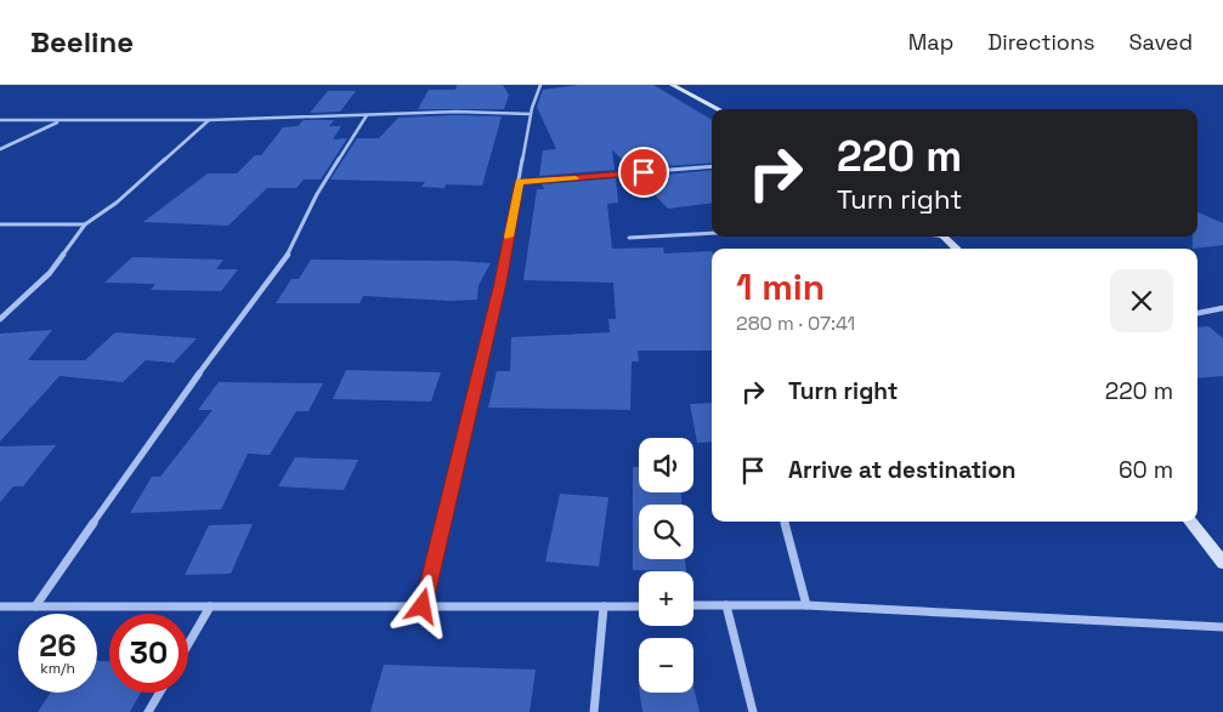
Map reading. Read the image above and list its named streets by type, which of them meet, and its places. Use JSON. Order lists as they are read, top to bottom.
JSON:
{
  "page": {
    "header": "Beeline",
    "nav": ["Map", "Directions", "Saved"],
    "turn": ["220 m", "Turn right"],
    "heading": ["1 min", "280 m · 07:41"],
    "list": [
      {
        "name": "Turn right",
        "value": "220 m"
      },
      {
        "name": "Arrive at destination",
        "value": "60 m"
      }
    ],
    "map_buttons": ["+", "−"],
    "speed": "26 km/h",
    "limit": "30"
  }
}
